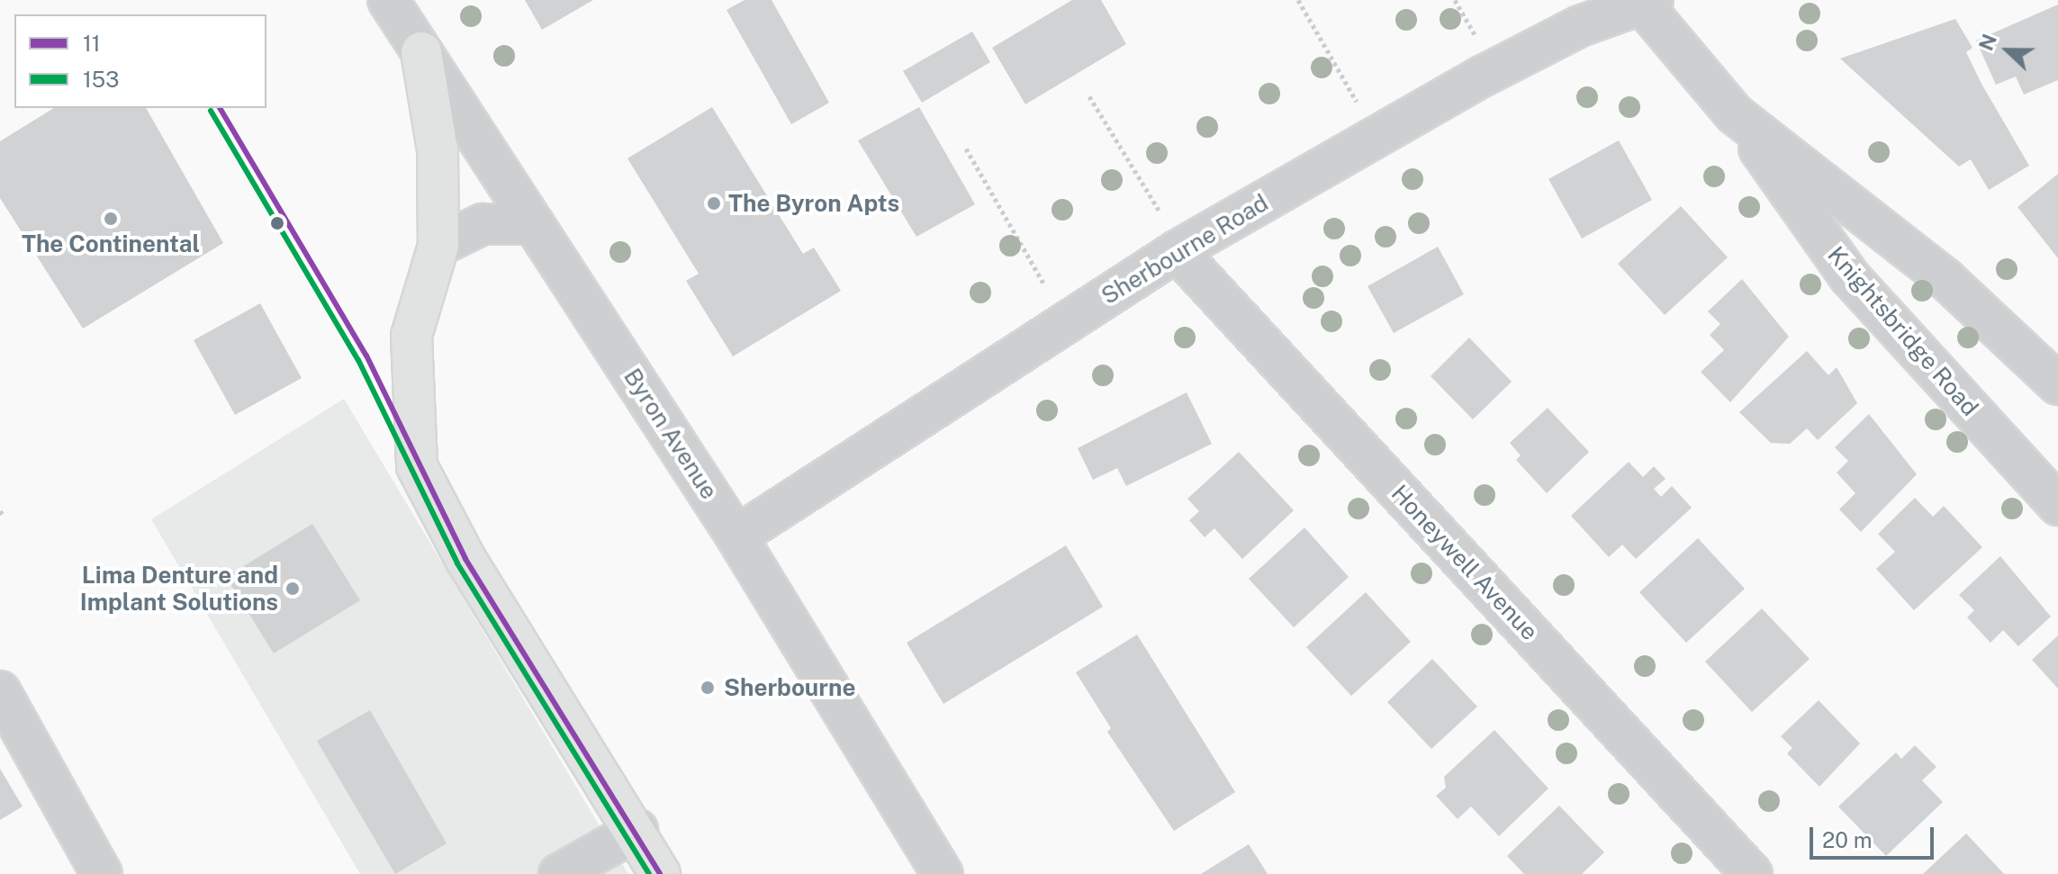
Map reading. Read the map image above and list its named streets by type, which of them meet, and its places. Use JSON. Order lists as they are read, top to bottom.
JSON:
{
  "streets": {
    "street": [
      "Sherbourne Road",
      "Knightsbridge Road",
      "Byron Avenue",
      "Honeywell Avenue"
    ]
  },
  "crossings": [
    ["Sherbourne Road", "Knightsbridge Road"],
    ["Sherbourne Road", "Byron Avenue"],
    ["Sherbourne Road", "Honeywell Avenue"]
  ],
  "places": [
    "The Byron Apts",
    "The Continental",
    "Lima Denture and Implant Solutions",
    "Sherbourne"
  ],
  "lines": ["transit line 11", "transit line 153"],
  "legend": ["11", "153"],
  "scale_bar": "20 m",
  "north": "left"
}
